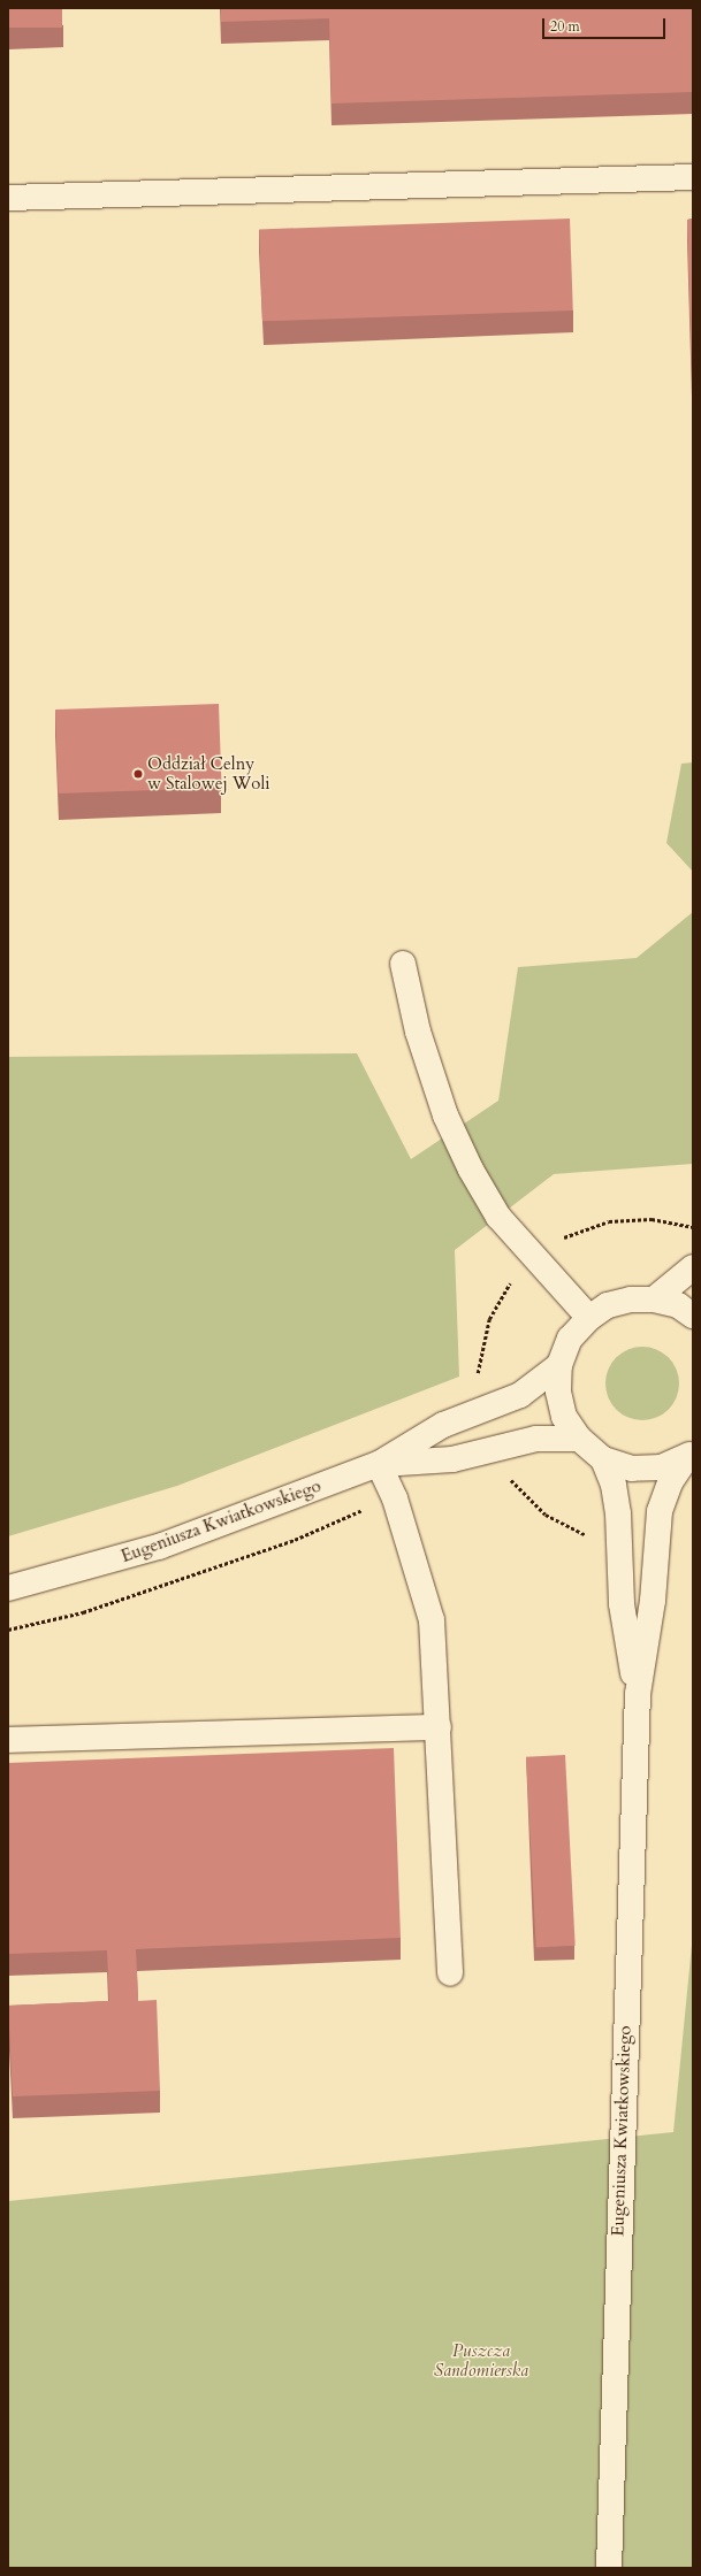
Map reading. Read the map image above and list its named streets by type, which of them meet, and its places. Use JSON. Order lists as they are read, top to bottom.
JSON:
{
  "streets": {
    "street": ["Eugeniusza Kwiatkowskiego"]
  },
  "parks": ["Puszcza Sandomierska"],
  "places": ["Oddział Celny w Stalowej Woli"],
  "scale_bar": "20 m"
}
